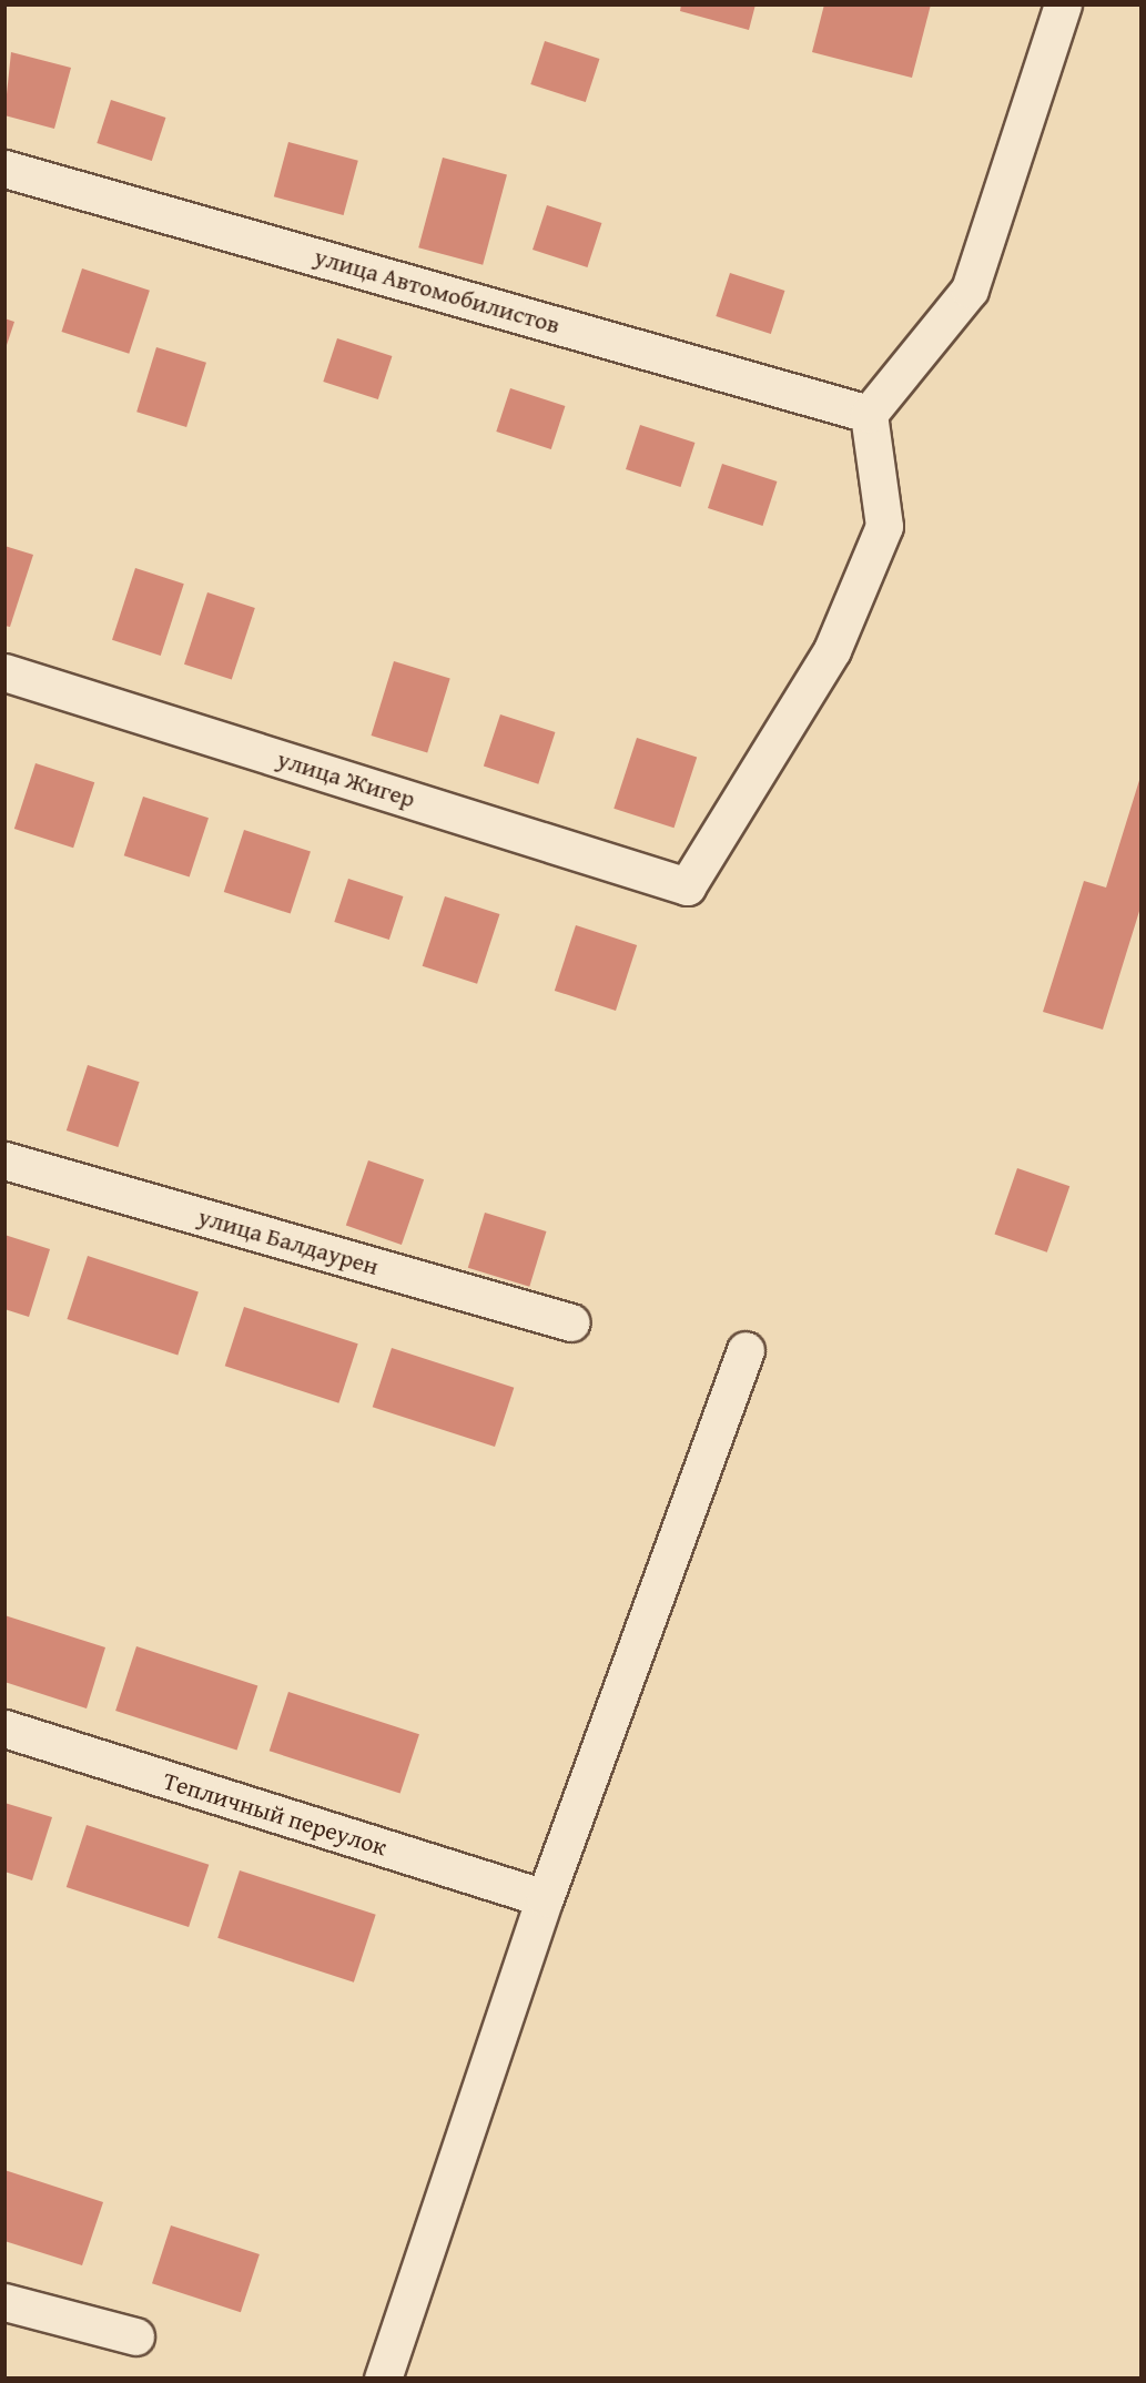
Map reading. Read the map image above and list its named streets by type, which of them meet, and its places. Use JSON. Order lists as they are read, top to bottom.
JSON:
{
  "streets": {
    "street": [
      "улица Автомобилистов",
      "улица Жигер",
      "улица Балдаурен",
      "Тепличный переулок"
    ]
  },
  "crossings": [
    ["улица Автомобилистов", "улица Жигер"]
  ]
}
